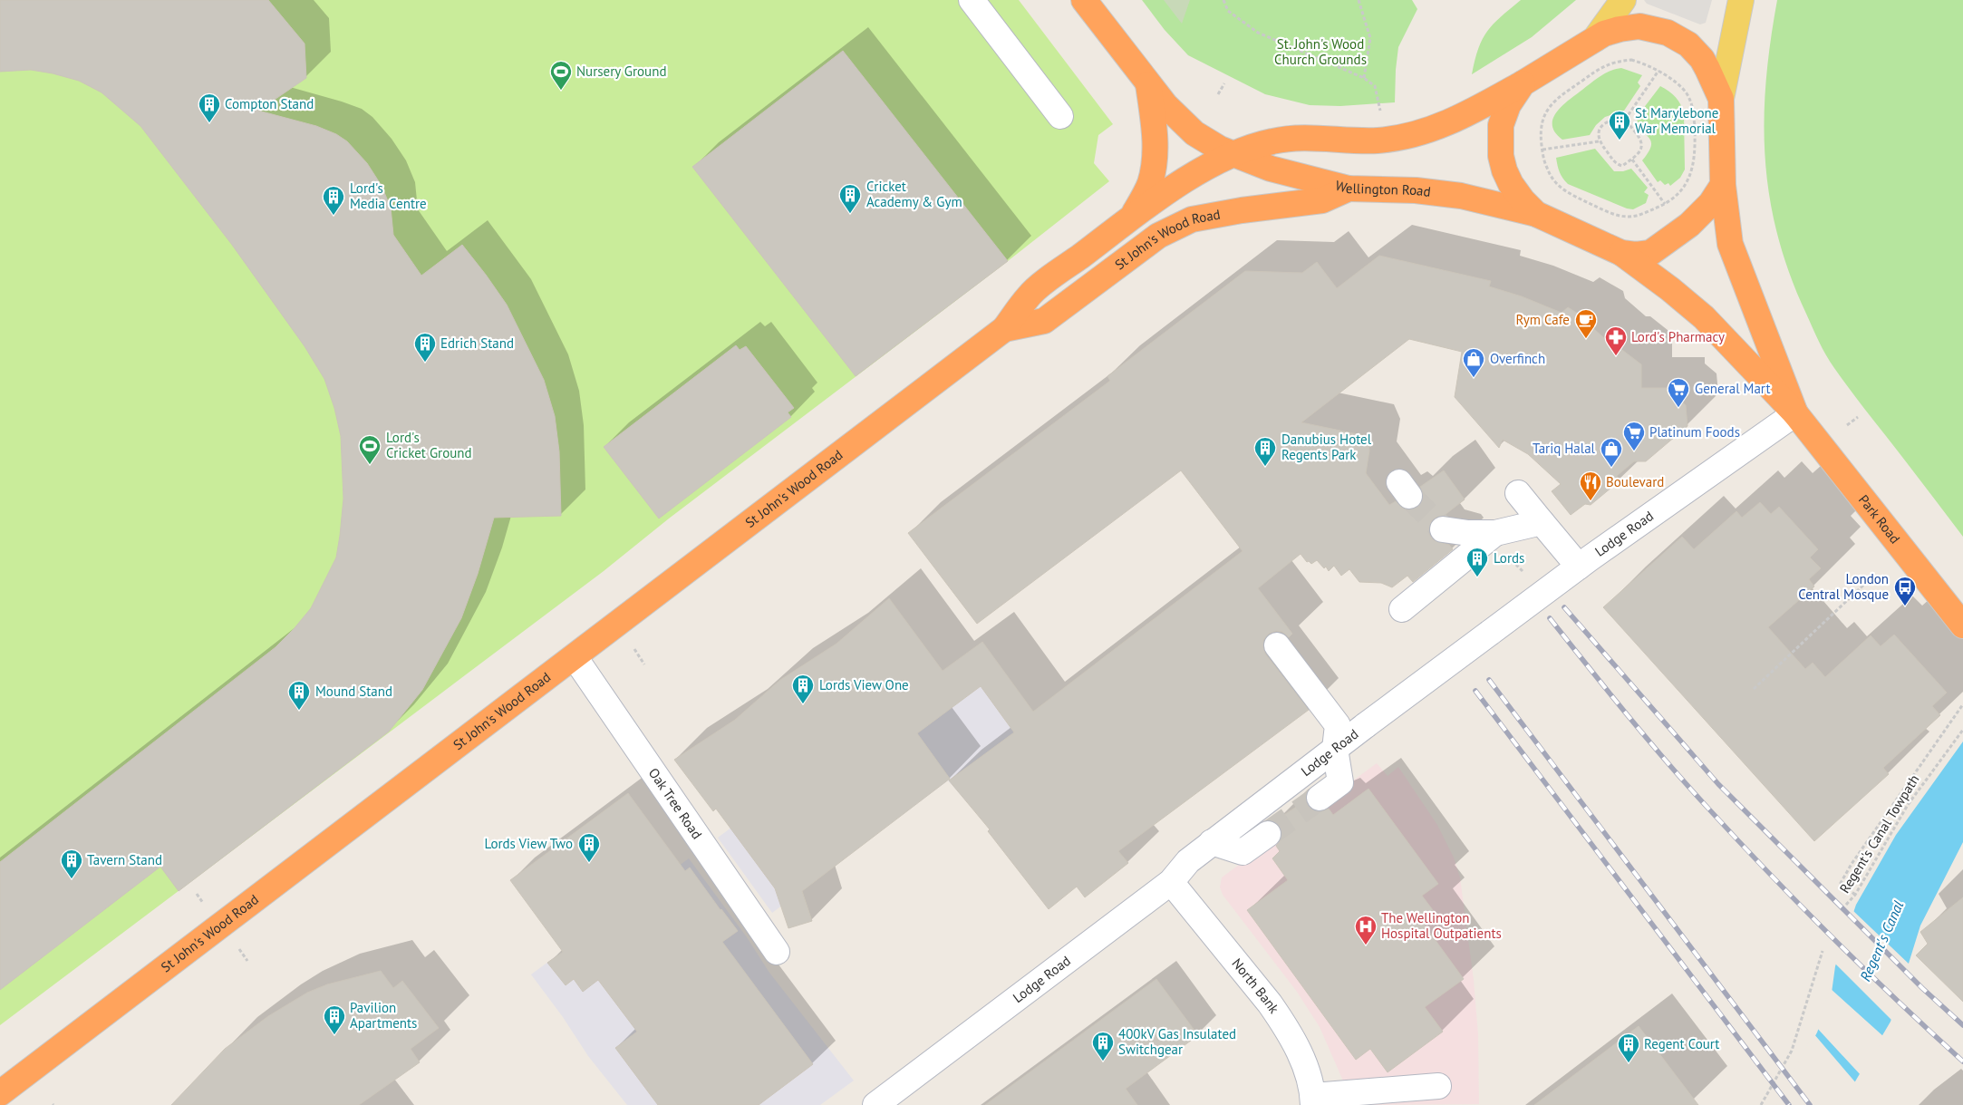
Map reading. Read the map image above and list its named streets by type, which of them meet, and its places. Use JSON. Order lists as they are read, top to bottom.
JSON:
{
  "streets": {
    "highway": ["Wellington Road", "St John's Wood Road", "Park Road"],
    "street": ["Lodge Road", "Oak Tree Road", "North Bank"],
    "path": ["Regent's Canal Towpath"]
  },
  "crossings": [
    ["Wellington Road", "St John's Wood Road"],
    ["St John's Wood Road", "Oak Tree Road"],
    ["Park Road", "Lodge Road"],
    ["Lodge Road", "North Bank"]
  ],
  "water": ["Regent's Canal"],
  "parks": ["St. John's Wood Church Grounds"],
  "places": {
    "sports": ["Nursery Ground", "Lord's Cricket Ground"],
    "building": [
      "Compton Stand",
      "St Marylebone War Memorial",
      "Cricket Academy & Gym",
      "Lord's Media Centre",
      "Edrich Stand",
      "Danubius Hotel Regents Park",
      "Lords",
      "Lords View One",
      "Mound Stand",
      "Lords View Two",
      "Tavern Stand",
      "Pavilion Apartments",
      "400kV Gas Insulated Switchgear",
      "Regent Court"
    ],
    "cafe": ["Rym Cafe"],
    "pharmacy": ["Lord's Pharmacy"],
    "shop": ["Overfinch", "Tariq Halal"],
    "supermarket": ["General Mart", "Platinum Foods"],
    "restaurant": ["Boulevard"],
    "bus stop": ["London Central Mosque"],
    "hospital": ["The Wellington Hospital Outpatients"]
  }
}
